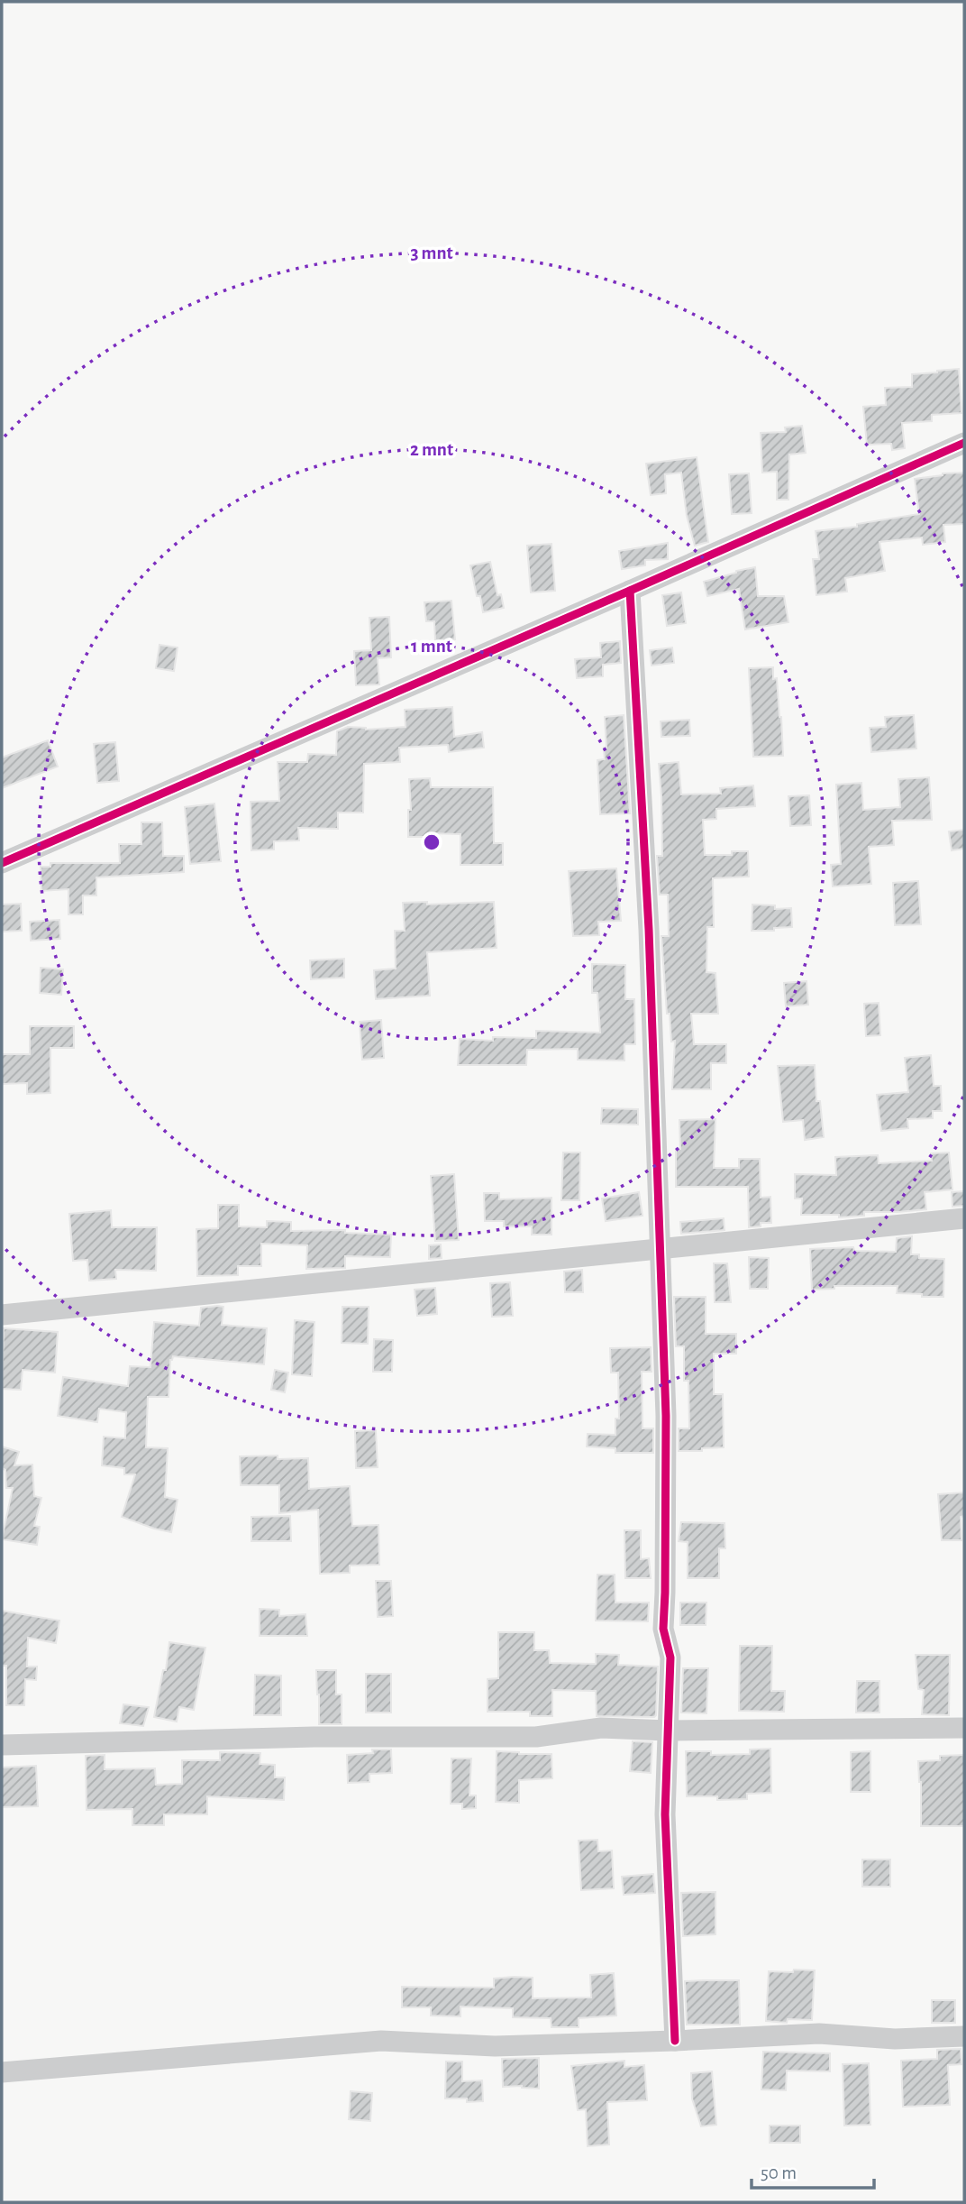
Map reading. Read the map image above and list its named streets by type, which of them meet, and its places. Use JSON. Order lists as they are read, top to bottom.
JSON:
{
  "scale_bar": "50 m",
  "rings": ["3 mnt", "2 mnt", "1 mnt"]
}
